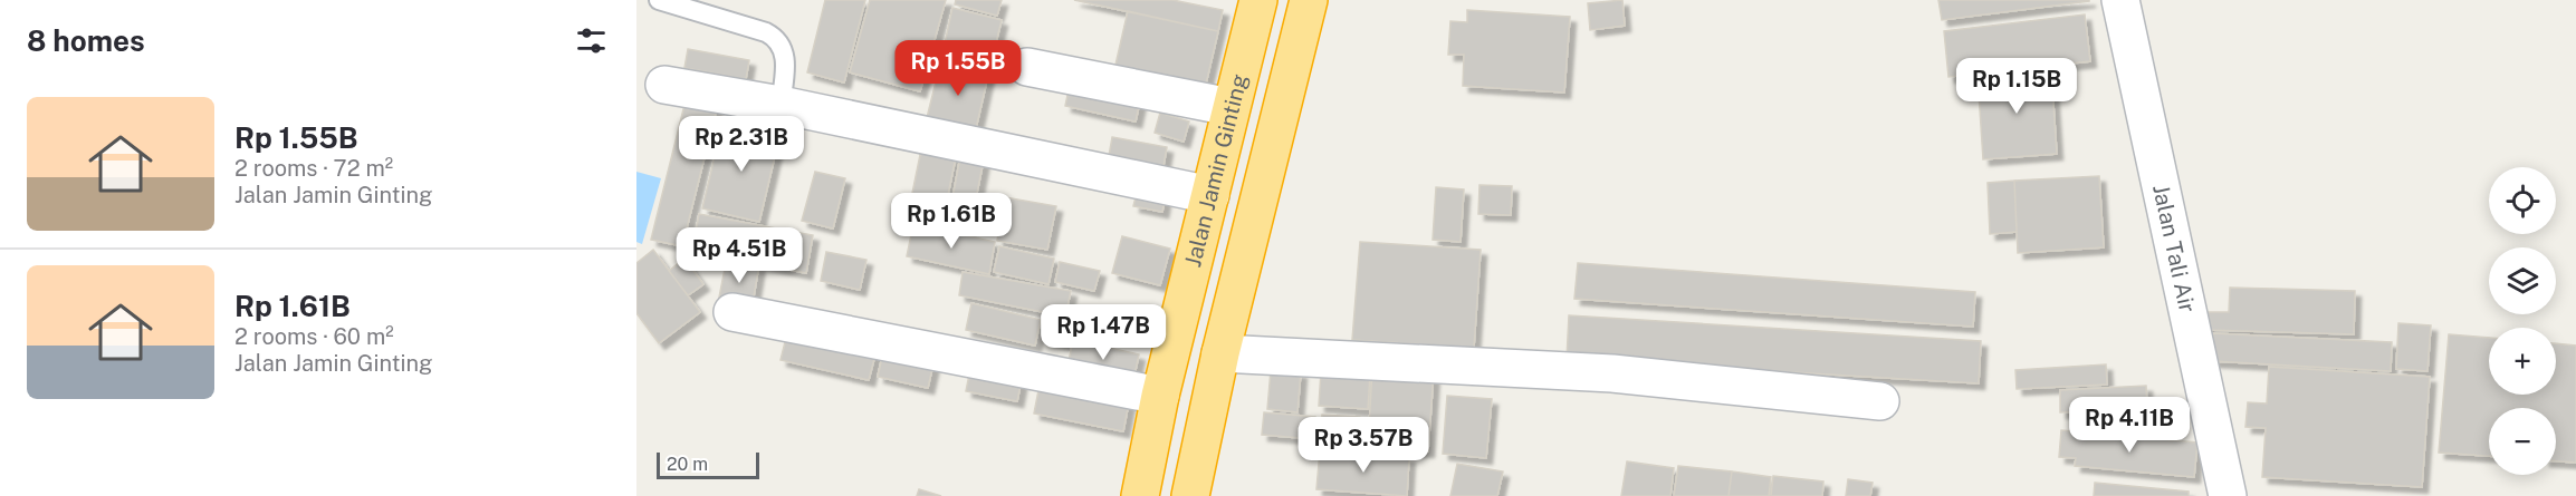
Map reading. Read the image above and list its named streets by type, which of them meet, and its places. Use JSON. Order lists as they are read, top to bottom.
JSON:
{
  "streets": {
    "highway": ["Jalan Jamin Ginting"],
    "street": ["Jalan Tali Air"]
  },
  "scale_bar": "20 m",
  "page": {
    "heading": "8 homes",
    "price": [
      "Rp 1.55B",
      "Rp 1.15B",
      "Rp 2.31B",
      "Rp 1.61B",
      "Rp 4.51B",
      "Rp 1.47B",
      "Rp 4.11B",
      "Rp 3.57B"
    ],
    "list": [
      {
        "name": "Rp 1.55B",
        "note": "2 rooms · 72 m² · Jalan Jamin Ginting"
      },
      {
        "name": "Rp 1.61B",
        "note": "2 rooms · 60 m² · Jalan Jamin Ginting"
      }
    ],
    "map_buttons": ["+", "−"],
    "scale": "20 m"
  }
}
